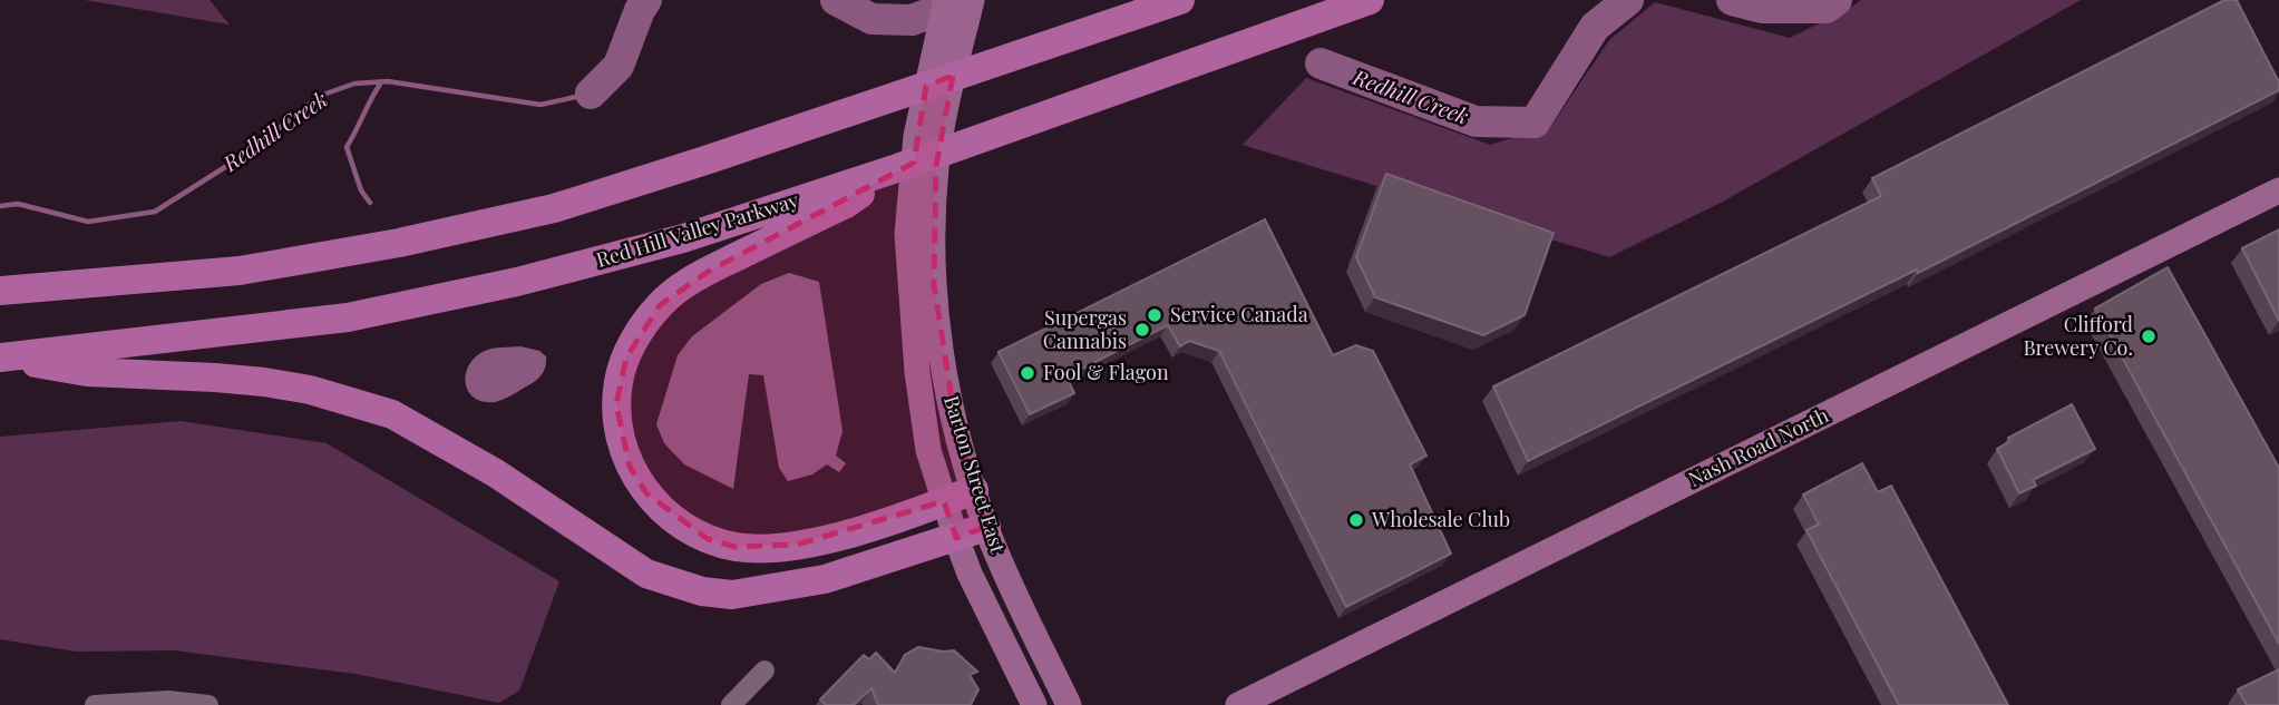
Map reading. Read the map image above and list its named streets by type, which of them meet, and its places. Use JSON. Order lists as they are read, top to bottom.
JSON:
{
  "streets": {
    "highway": ["Red Hill Valley Parkway"],
    "main road": ["Nash Road North", "Barton Street East"]
  },
  "water": ["Redhill Creek"],
  "places": [
    "Service Canada",
    "Supergas Cannabis",
    "Clifford Brewery Co.",
    "Fool & Flagon",
    "Wholesale Club"
  ]
}
